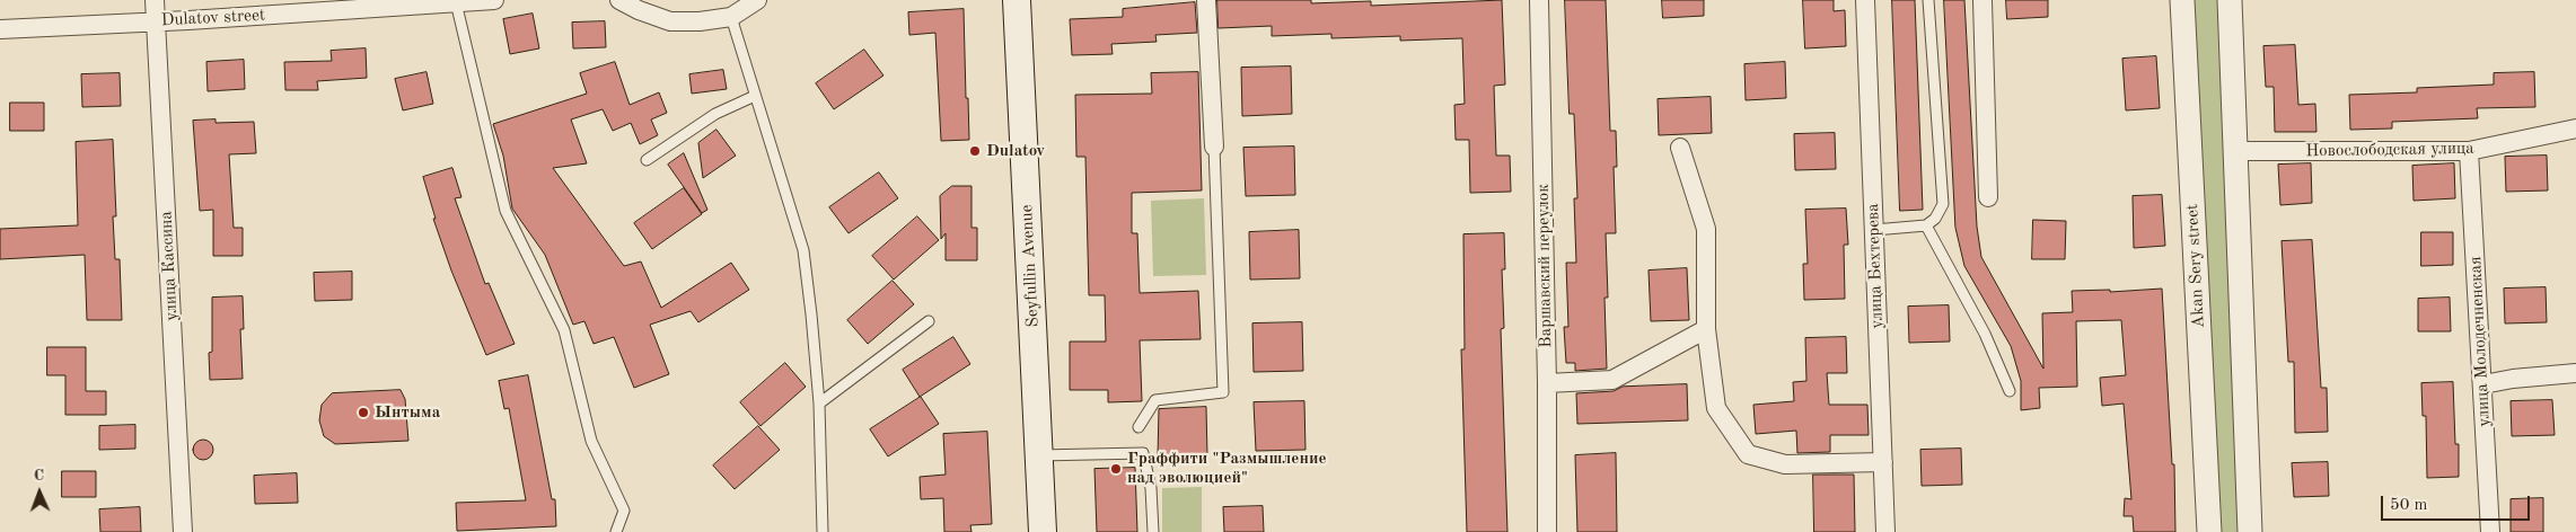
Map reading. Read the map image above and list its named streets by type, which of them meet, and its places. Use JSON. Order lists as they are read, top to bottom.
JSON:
{
  "streets": {
    "main road": ["Seyfullin Avenue"],
    "street": [
      "Dulatov street",
      "Новослободская улица",
      "улица Кассина",
      "Варшавский переулок",
      "улица Бехтерева",
      "Akan Sery street",
      "улица Молодечненская"
    ]
  },
  "crossings": [
    ["Dulatov street", "улица Кассина"],
    ["Новослободская улица", "улица Молодечненская"]
  ],
  "places": ["Dulatov", "Ынтыма", "Граффити \"Размышление над эволюцией\""],
  "scale_bar": "50 m",
  "north": "top"
}
